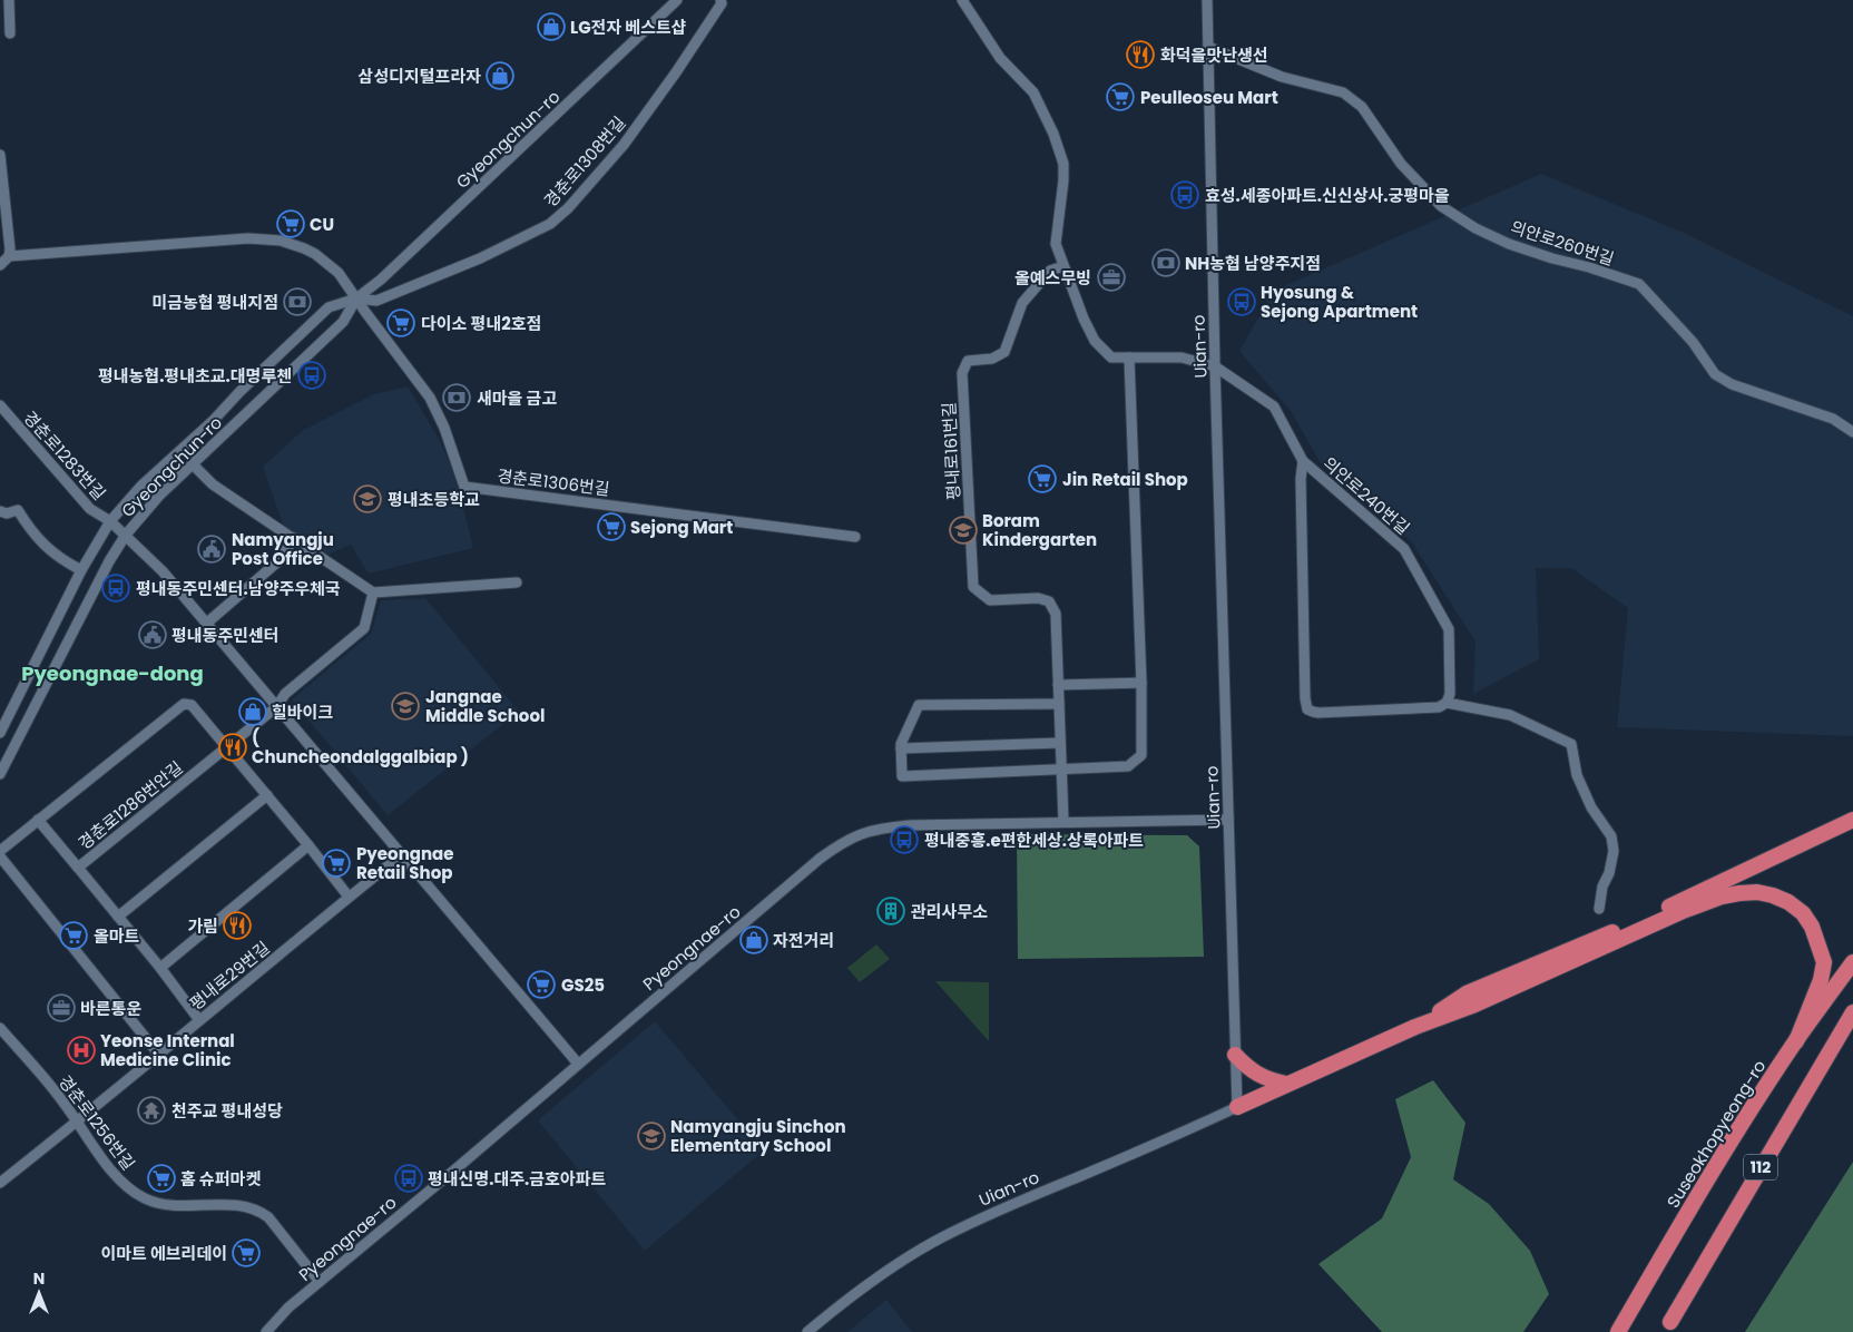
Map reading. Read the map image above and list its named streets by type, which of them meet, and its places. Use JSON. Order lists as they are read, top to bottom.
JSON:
{
  "streets": {
    "highway": ["Suseokhopyeong-ro", "112"],
    "street": [
      "Gyeongchun-ro",
      "경춘로1308번길",
      "의안로260번길",
      "Uian-ro",
      "평내로161번길",
      "경춘로1283번길",
      "경춘로1306번길",
      "의안로240번길",
      "경춘로1286번안길",
      "Pyeongnae-ro",
      "평내로29번길",
      "경춘로1256번길"
    ]
  },
  "crossings": [
    ["Gyeongchun-ro", "경춘로1308번길"],
    ["Gyeongchun-ro", "경춘로1283번길"],
    ["Gyeongchun-ro", "경춘로1306번길"],
    ["경춘로1308번길", "경춘로1306번길"],
    ["의안로260번길", "Uian-ro"],
    ["Uian-ro", "의안로240번길"],
    ["Uian-ro", "Pyeongnae-ro"],
    ["평내로161번길", "의안로240번길"],
    ["평내로161번길", "Pyeongnae-ro"],
    ["경춘로1283번길", "경춘로1286번안길"],
    ["경춘로1283번길", "Pyeongnae-ro"],
    ["경춘로1283번길", "평내로29번길"],
    ["경춘로1286번안길", "평내로29번길"],
    ["Pyeongnae-ro", "경춘로1256번길"],
    ["평내로29번길", "경춘로1256번길"]
  ],
  "districts": ["Pyeongnae-dong"],
  "places": {
    "shop": [
      "LG전자 베스트샵",
      "삼성디지털프라자",
      "힐바이크",
      "자전거리"
    ],
    "restaurant": ["화덕을맛난생선", "( Chuncheondalggalbiap )", "가림"],
    "supermarket": [
      "Peulleoseu Mart",
      "CU",
      "다이소 평내2호점",
      "Jin Retail Shop",
      "Sejong Mart",
      "Pyeongnae Retail Shop",
      "올마트",
      "GS25",
      "홈 슈퍼마켓",
      "이마트 에브리데이"
    ],
    "bus stop": [
      "효성.세종아파트.신신상사.궁평마을",
      "Hyosung & Sejong Apartment",
      "평내농협.평내초교.대명루첸",
      "평내동주민센터.남양주우체국",
      "평내중흥.e편한세상.상록아파트",
      "평내신명.대주.금호아파트"
    ],
    "bank": ["NH농협 남양주지점", "미금농협 평내지점", "새마을 금고"],
    "office": ["올예스무빙", "바른통운"],
    "school or university": [
      "평내초등학교",
      "Boram Kindergarten",
      "Jangnae Middle School",
      "Namyangju Sinchon Elementary School"
    ],
    "public building": ["Namyangju Post Office", "평내동주민센터"],
    "building": ["관리사무소"],
    "hospital": ["Yeonse Internal Medicine Clinic"],
    "temple": ["천주교 평내성당"]
  },
  "north": "top"
}
